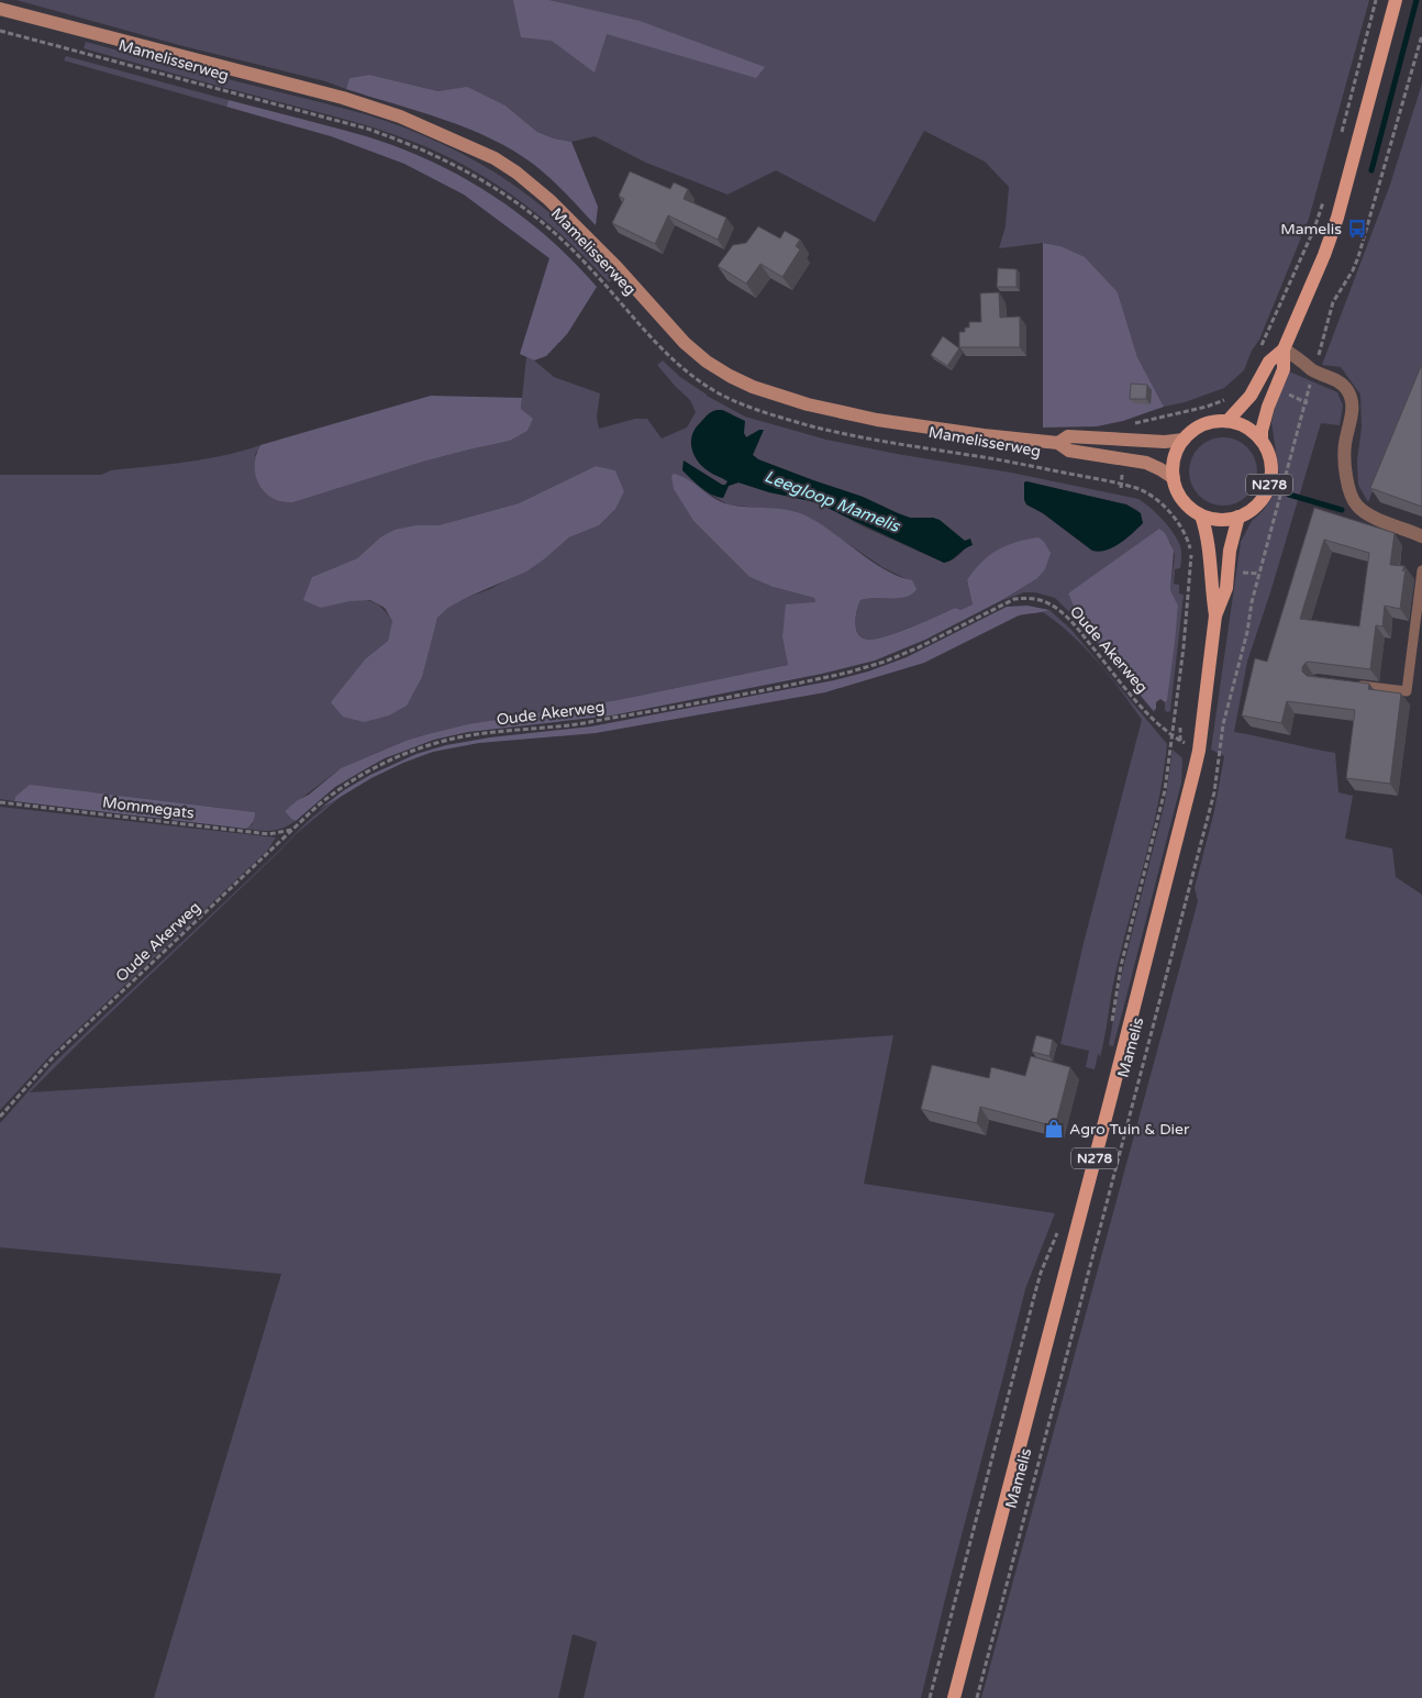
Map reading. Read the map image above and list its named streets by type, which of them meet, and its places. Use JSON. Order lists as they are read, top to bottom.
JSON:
{
  "streets": {
    "main road": ["N278", "Mamelis"],
    "street": ["Mamelisserweg"],
    "path": ["Oude Akerweg", "Mommegats"]
  },
  "crossings": [
    ["Mamelisserweg", "N278"],
    ["Mamelisserweg", "Mamelis"],
    ["N278", "Mamelis"],
    ["Oude Akerweg", "Mommegats"],
    ["Oude Akerweg", "Mamelis"]
  ],
  "water": ["Leegloop Mamelis"],
  "places": {
    "bus stop": ["Mamelis"],
    "shop": ["Agro Tuin & Dier"]
  }
}
